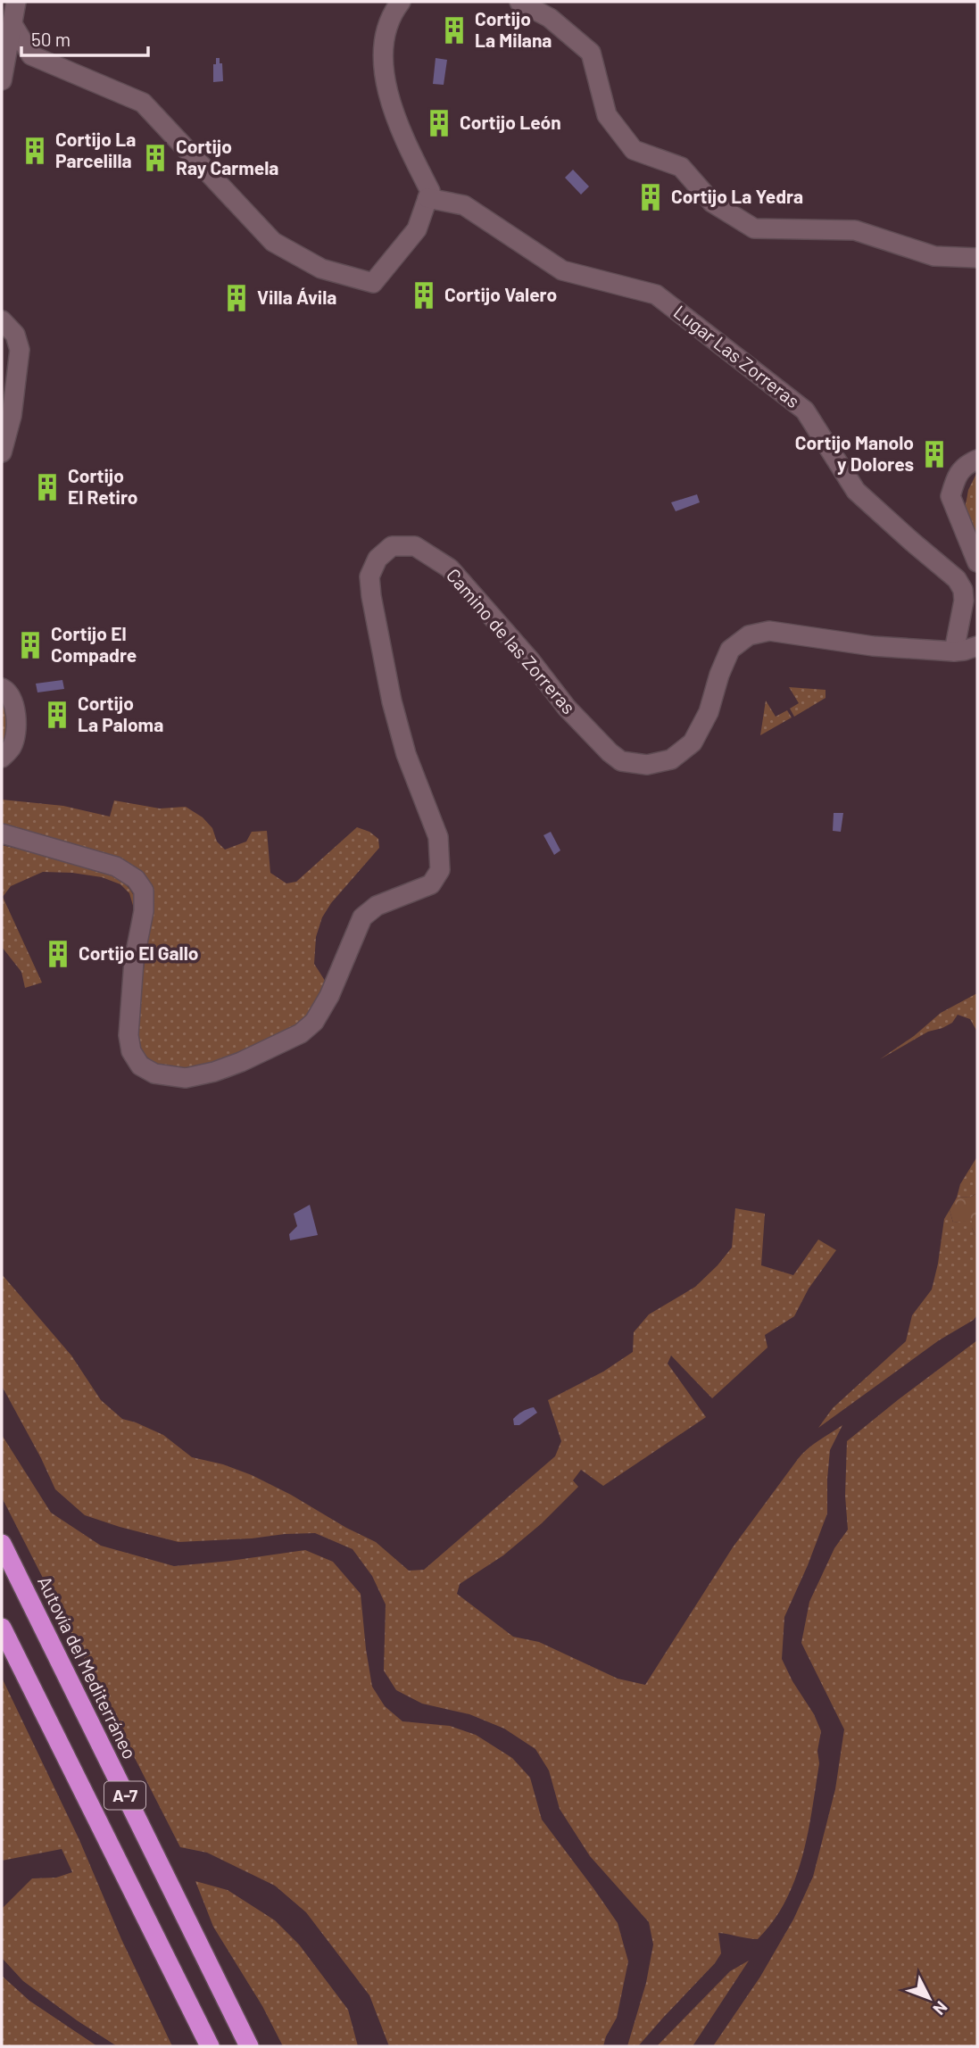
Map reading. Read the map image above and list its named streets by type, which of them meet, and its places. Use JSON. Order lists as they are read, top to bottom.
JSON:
{
  "streets": {
    "highway": ["Autovía del Mediterráneo", "A-7"],
    "street": ["Lugar Las Zorreras", "Camino de las Zorreras"]
  },
  "crossings": [
    ["Lugar Las Zorreras", "Camino de las Zorreras"]
  ],
  "places": {
    "building": [
      "Cortijo La Milana",
      "Cortijo León",
      "Cortijo La Parcelilla",
      "Cortijo Ray Carmela",
      "Cortijo La Yedra",
      "Cortijo Valero",
      "Villa Ávila",
      "Cortijo Manolo y Dolores",
      "Cortijo El Retiro",
      "Cortijo El Compadre",
      "Cortijo La Paloma",
      "Cortijo El Gallo"
    ]
  },
  "scale_bar": "50 m",
  "north": "bottom right"
}
